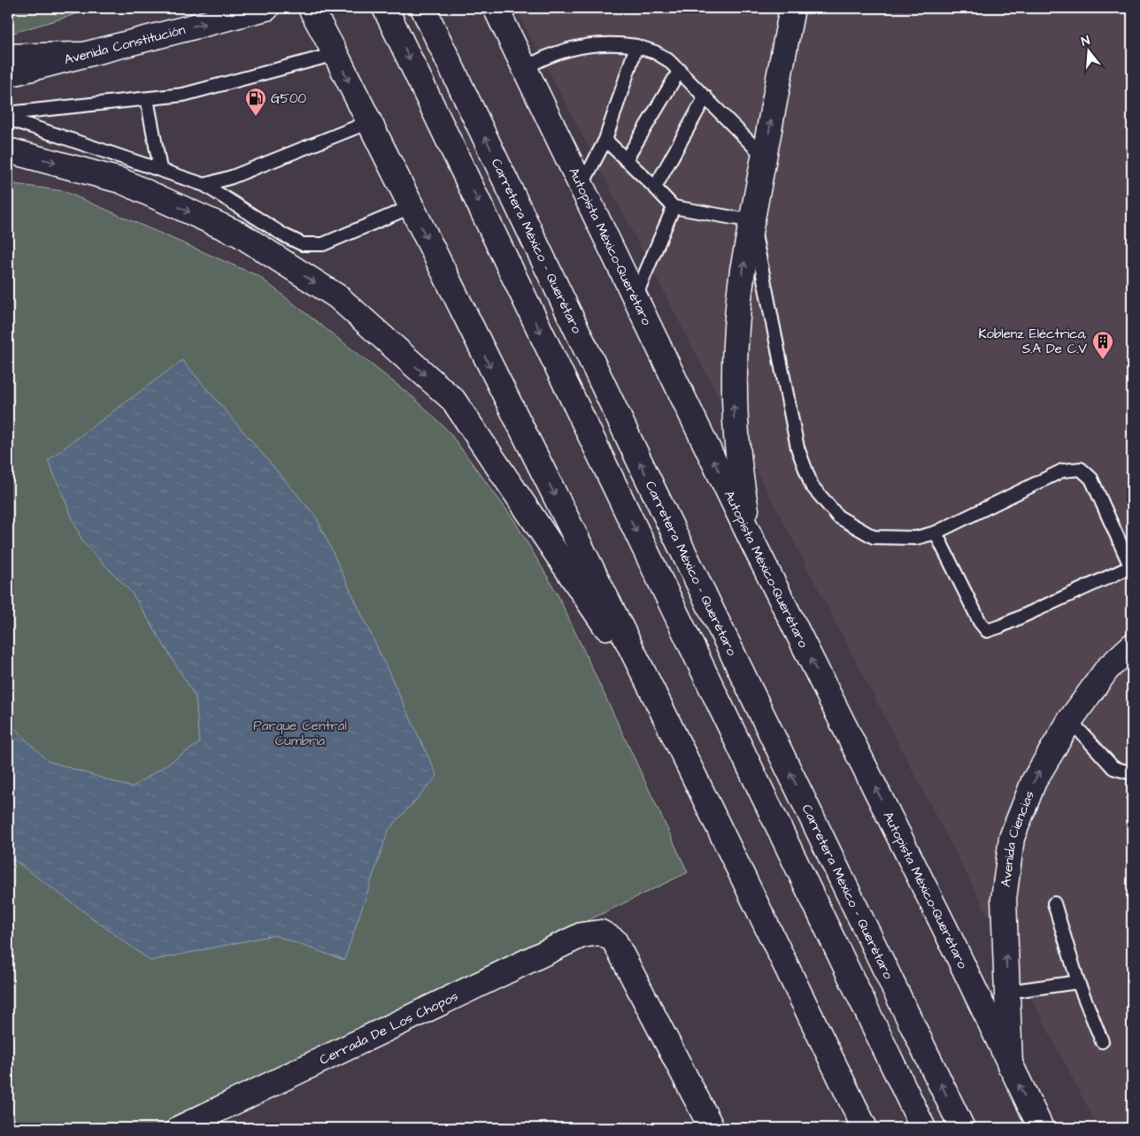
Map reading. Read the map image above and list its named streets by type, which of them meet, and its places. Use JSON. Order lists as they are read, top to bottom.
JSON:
{
  "streets": {
    "main road": [
      "Avenida Constitución",
      "Carretera México - Querétaro",
      "Autopista México-Querétaro",
      "Avenida Ciencias",
      "Cerrada De Los Chopos"
    ]
  },
  "crossings": [
    ["Autopista México-Querétaro", "Avenida Ciencias"]
  ],
  "one_way": ["Avenida Constitución", "Avenida Ciencias"],
  "parks": ["Parque Central Cumbria"],
  "places": {
    "fuel station": ["G500"],
    "building": ["Koblenz Eléctrica, S.A De C.V"]
  },
  "north": "top"
}
